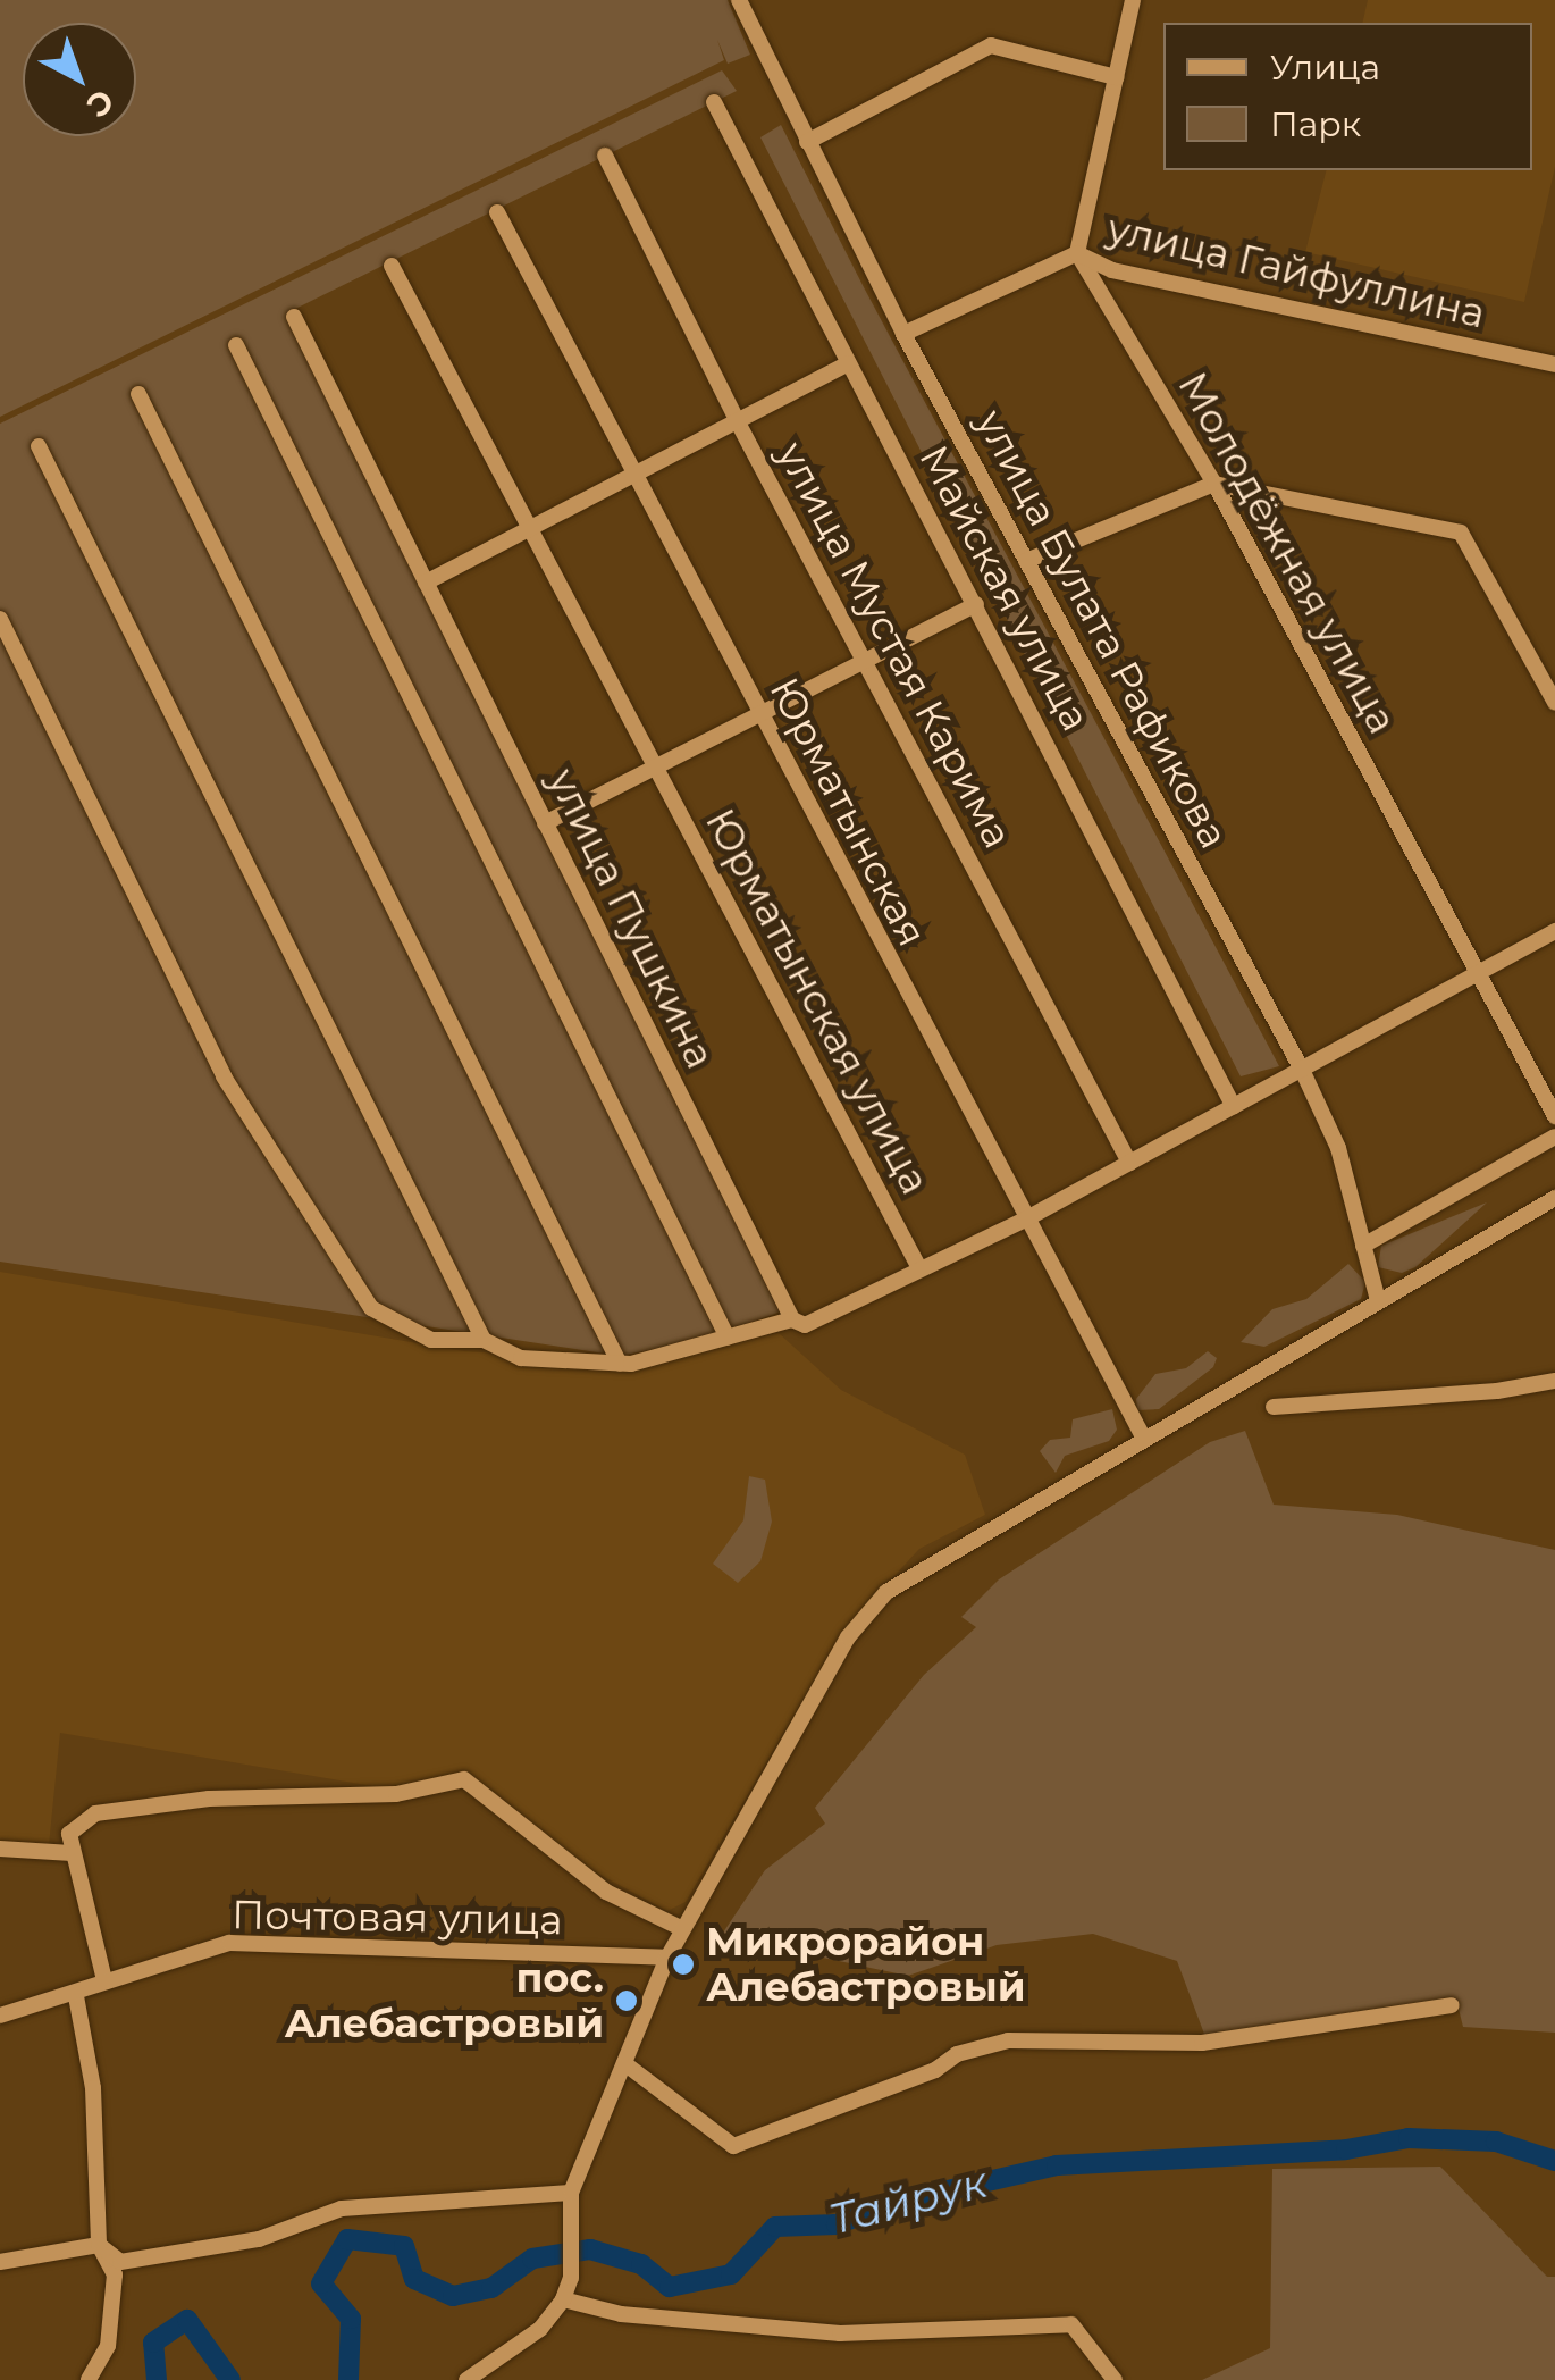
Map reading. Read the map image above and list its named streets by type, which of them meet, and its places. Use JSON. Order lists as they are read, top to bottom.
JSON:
{
  "streets": {
    "street": [
      "улица Гайфуллина",
      "Молодёжная улица",
      "Майская улица",
      "улица Булата Рафикова",
      "улица Мустая Карима",
      "Юрматынская",
      "улица Пушкина",
      "Юрматынская улица",
      "Почтовая улица"
    ]
  },
  "crossings": [
    ["улица Гайфуллина", "Молодёжная улица"],
    ["улица Гайфуллина", "улица Булата Рафикова"]
  ],
  "water": ["Тайрук"],
  "places": ["Микрорайон Алебастровый", "пос. Алебастровый"],
  "legend": ["Улица", "Парк"],
  "north": "bottom right"
}
